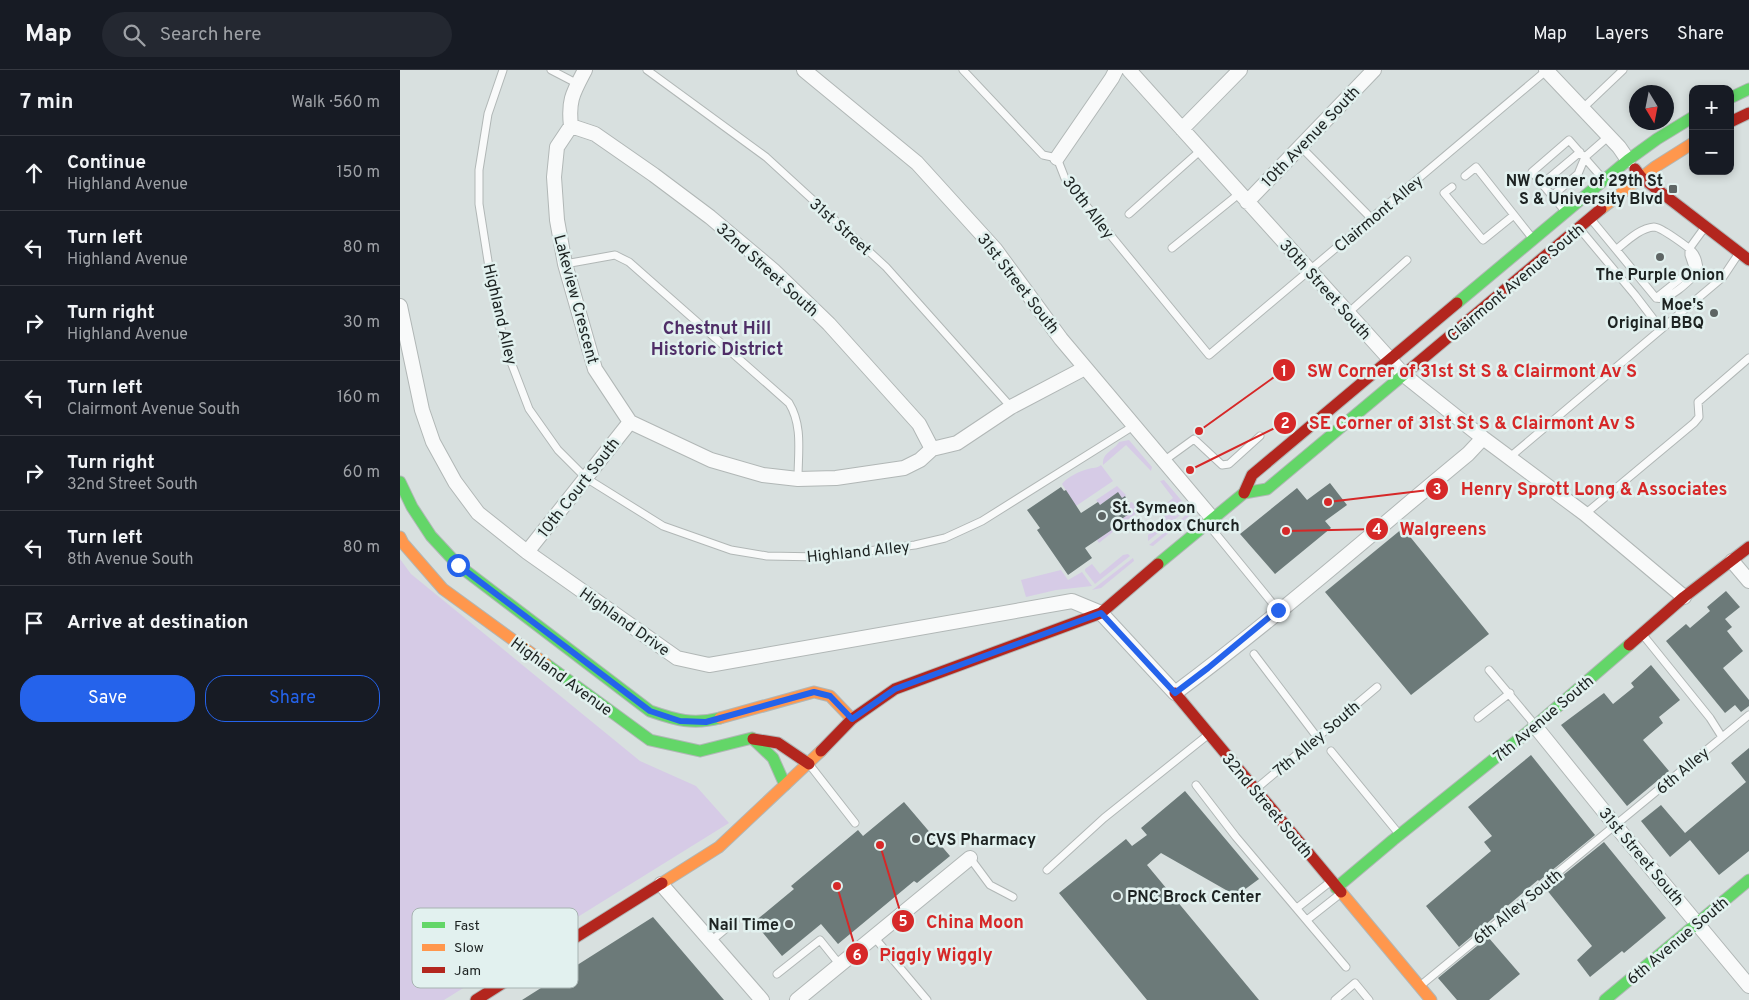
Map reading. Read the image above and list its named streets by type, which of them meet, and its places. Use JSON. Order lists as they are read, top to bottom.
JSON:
{
  "streets": {
    "street": [
      "10th Avenue South",
      "32nd Street South",
      "Clairmont Avenue South",
      "31st Street South",
      "30th Street South",
      "Lakeview Crescent",
      "10th Court South",
      "Highland Drive",
      "Highland Avenue",
      "7th Avenue South",
      "6th Avenue South"
    ],
    "lane": [
      "30th Alley",
      "Clairmont Alley",
      "31st Street",
      "Highland Alley",
      "7th Alley South",
      "6th Alley",
      "6th Alley South"
    ]
  },
  "crossings": [
    ["10th Avenue South", "30th Street South"],
    ["30th Alley", "Clairmont Alley"],
    ["Clairmont Alley", "30th Street South"],
    ["32nd Street South", "Clairmont Avenue South"],
    ["32nd Street South", "Lakeview Crescent"],
    ["32nd Street South", "Highland Drive"],
    ["32nd Street South", "7th Avenue South"],
    ["32nd Street South", "7th Alley South"],
    ["32nd Street South", "6th Alley South"],
    ["Clairmont Avenue South", "31st Street South"],
    ["Clairmont Avenue South", "30th Street South"],
    ["Clairmont Avenue South", "Highland Drive"],
    ["Clairmont Avenue South", "Highland Avenue"],
    ["31st Street South", "Highland Alley"],
    ["31st Street South", "7th Avenue South"],
    ["31st Street South", "6th Alley"],
    ["31st Street South", "6th Alley South"],
    ["31st Street South", "6th Avenue South"],
    ["30th Street South", "7th Avenue South"],
    ["Lakeview Crescent", "10th Court South"],
    ["Highland Alley", "10th Court South"],
    ["10th Court South", "Highland Drive"],
    ["6th Alley", "6th Alley South"]
  ],
  "districts": ["Chestnut Hill Historic District"],
  "places": {
    "transit": ["NW Corner of 29th St S & University Blvd"],
    "other": [
      "The Purple Onion",
      "Moe's Original BBQ",
      "SW Corner of 31st St S & Clairmont Av S",
      "SE Corner of 31st St S & Clairmont Av S",
      "Henry Sprott Long & Associates",
      "St. Symeon Orthodox Church",
      "Walgreens",
      "CVS Pharmacy",
      "China Moon",
      "Piggly Wiggly",
      "PNC Brock Center",
      "Nail Time"
    ]
  },
  "legend": ["Fast", "Slow", "Jam"],
  "north": "bottom",
  "page": {
    "header": "Map",
    "search": "Search here",
    "nav": ["Map", "Layers", "Share"],
    "heading": ["7 min", "Walk · 560 m"],
    "map_buttons": ["+", "−"],
    "list": [
      ["Continue", "Highland Avenue", "150 m"],
      ["Turn left", "Highland Avenue", "80 m"],
      ["Turn right", "Highland Avenue", "30 m"],
      ["Turn left", "Clairmont Avenue South", "160 m"],
      ["Turn right", "32nd Street South", "60 m"],
      ["Turn left", "8th Avenue South", "80 m"],
      "Arrive at destination"
    ],
    "buttons": ["Save", "Share"]
  }
}
